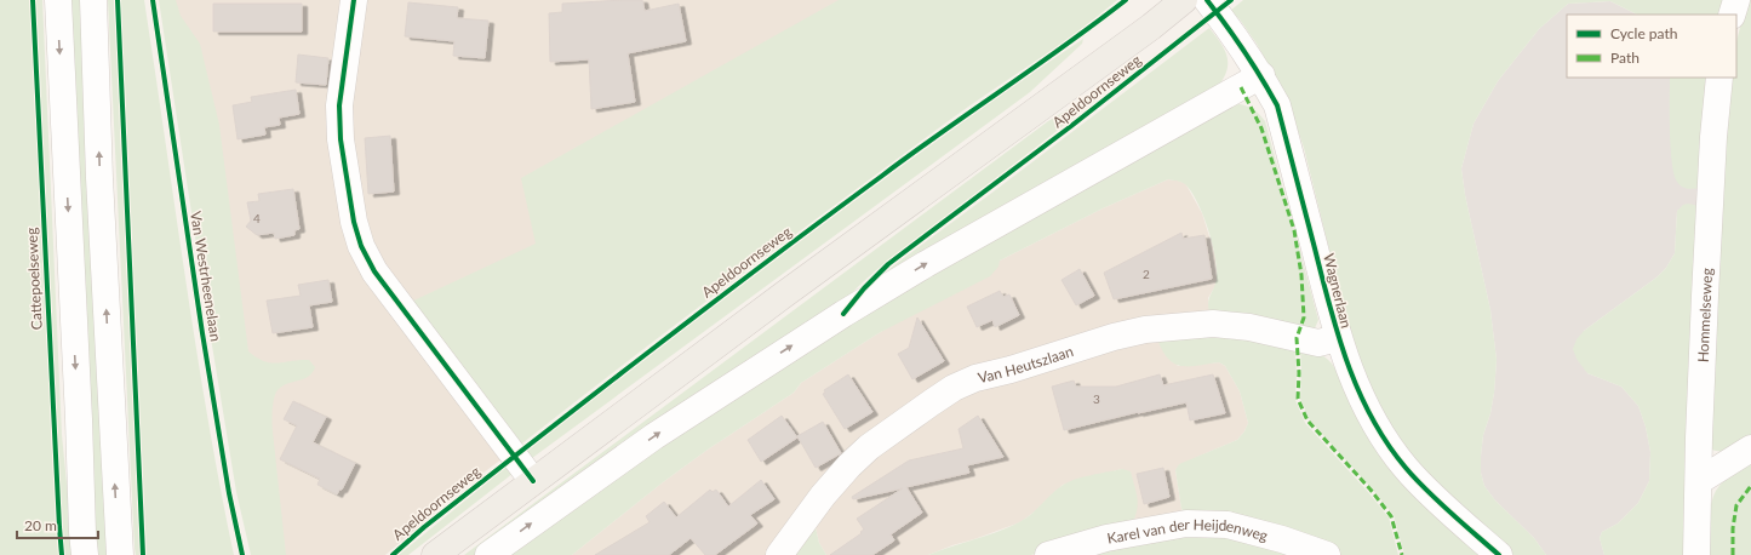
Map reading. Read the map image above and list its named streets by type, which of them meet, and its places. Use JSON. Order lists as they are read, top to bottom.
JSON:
{
  "streets": {
    "main road": ["Apeldoornseweg"],
    "street": [
      "Wagnerlaan",
      "Hommelseweg",
      "Van Heutszlaan",
      "Karel van der Heijdenweg"
    ],
    "cycle path": ["Van Westrheenelaan", "Cattepoelseweg"]
  },
  "crossings": [
    ["Wagnerlaan", "Van Heutszlaan"]
  ],
  "house_numbers": ["4", "2", "3"],
  "legend": ["Cycle path", "Path"],
  "scale_bar": "20 m"
}
